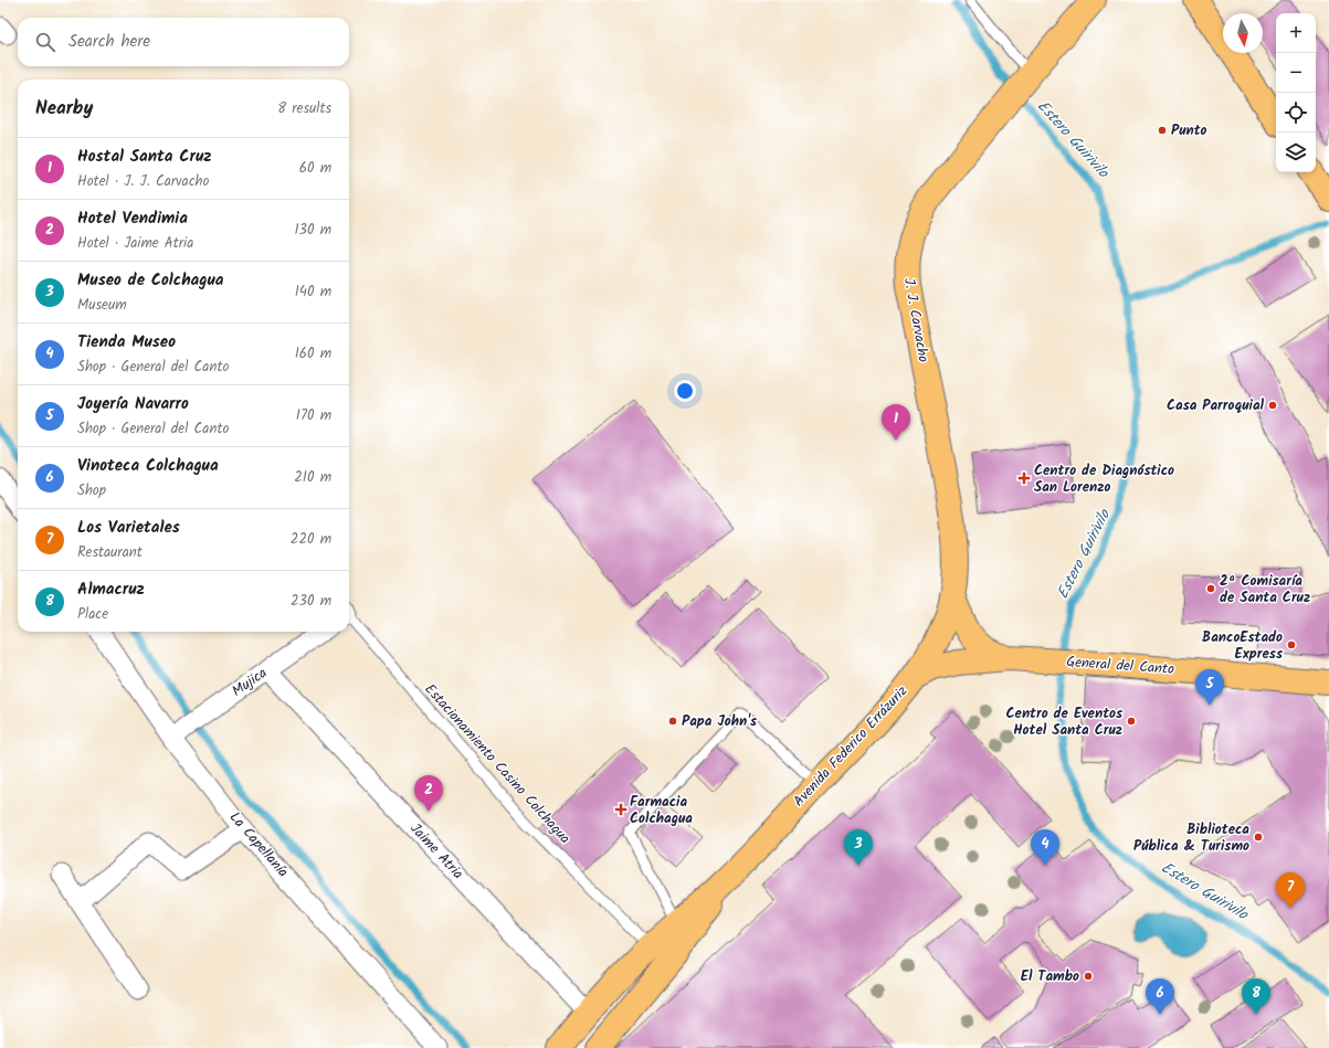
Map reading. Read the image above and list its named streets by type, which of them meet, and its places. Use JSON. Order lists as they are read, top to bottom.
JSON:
{
  "streets": {
    "main road": ["J. J. Carvacho", "General del Canto", "Avenida Federico Errázuriz"],
    "street": ["Mujica", "La Capellanía", "Jaime Atria"],
    "lane": ["Estacionamiento Casino Colchagua"]
  },
  "crossings": [
    ["J. J. Carvacho", "Avenida Federico Errázuriz"],
    ["General del Canto", "Avenida Federico Errázuriz"],
    ["Mujica", "La Capellanía"],
    ["Mujica", "Jaime Atria"],
    ["Avenida Federico Errázuriz", "Estacionamiento Casino Colchagua"],
    ["Avenida Federico Errázuriz", "Jaime Atria"]
  ],
  "water": ["Estero Guirivilo"],
  "places": {
    "other": [
      "Punto",
      "Casa Parroquial",
      "2ª Comisaría de Santa Cruz",
      "BancoEstado Express",
      "Papa John's",
      "Centro de Eventos Hotel Santa Cruz",
      "Biblioteca Pública & Turismo",
      "El Tambo"
    ],
    "health": ["Centro de Diagnóstico San Lorenzo", "Farmacia Colchagua"]
  },
  "north": "bottom",
  "page": {
    "map_buttons": ["+", "−"],
    "search": "Search here",
    "heading": ["Nearby", "8 results"],
    "list": [
      {
        "mark": "1",
        "name": "Hostal Santa Cruz",
        "note": "Hotel · J. J. Carvacho",
        "value": "60 m"
      },
      {
        "mark": "2",
        "name": "Hotel Vendimia",
        "note": "Hotel · Jaime Atria",
        "value": "130 m"
      },
      {
        "mark": "3",
        "name": "Museo de Colchagua",
        "note": "Museum",
        "value": "140 m"
      },
      {
        "mark": "4",
        "name": "Tienda Museo",
        "note": "Shop · General del Canto",
        "value": "160 m"
      },
      {
        "mark": "5",
        "name": "Joyería Navarro",
        "note": "Shop · General del Canto",
        "value": "170 m"
      },
      {
        "mark": "6",
        "name": "Vinoteca Colchagua",
        "note": "Shop",
        "value": "210 m"
      },
      {
        "mark": "7",
        "name": "Los Varietales",
        "note": "Restaurant",
        "value": "220 m"
      },
      {
        "mark": "8",
        "name": "Almacruz",
        "note": "Place",
        "value": "230 m"
      }
    ],
    "pins": [
      "1",
      "5",
      "2",
      "3",
      "4",
      "7",
      "6",
      "8"
    ]
  }
}
